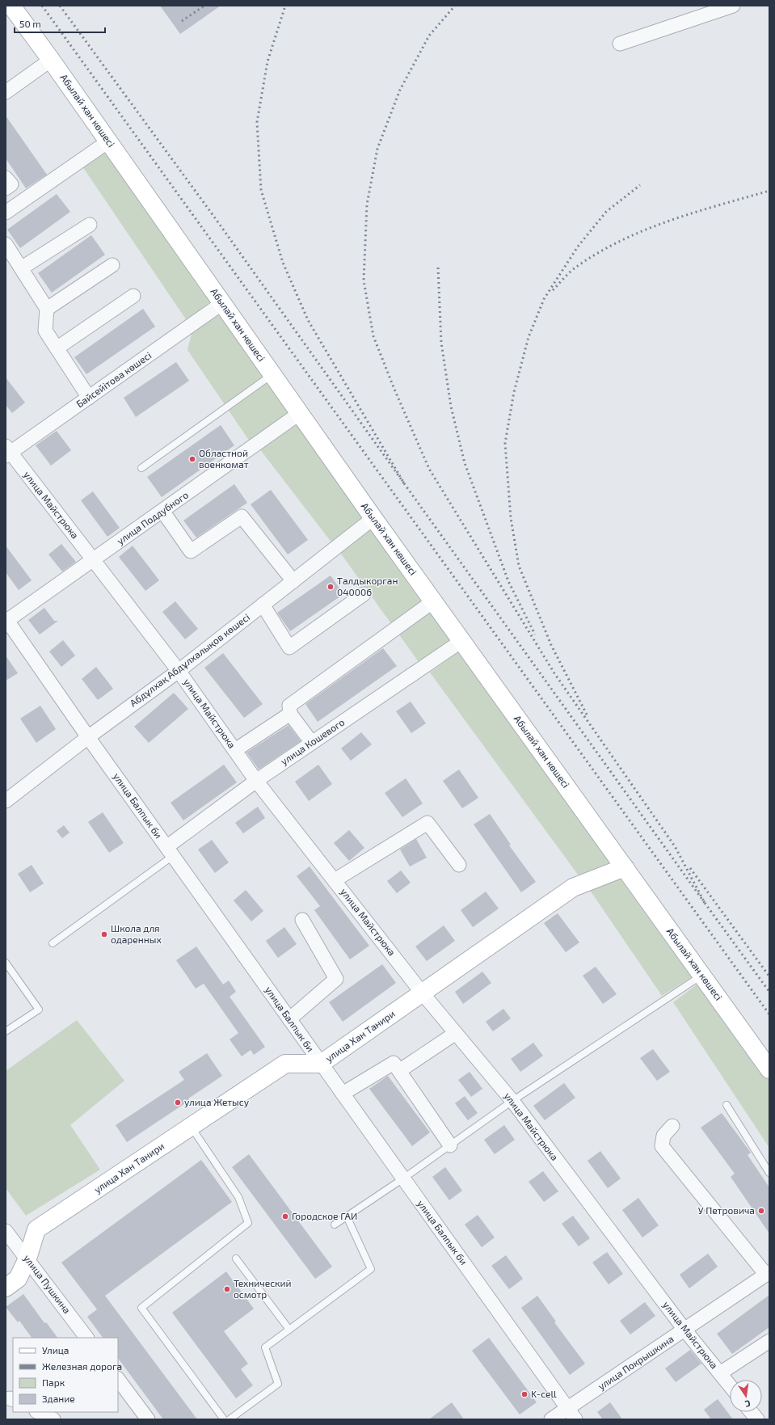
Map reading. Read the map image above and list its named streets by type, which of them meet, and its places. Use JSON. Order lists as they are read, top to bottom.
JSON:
{
  "streets": {
    "main road": ["Абылай хан көшесі", "улица Хан Танири"],
    "street": [
      "Байсейітова көшесі",
      "улица Майстрюка",
      "улица Поддубного",
      "Абдұлхақ Абдұлхалықов көшесі",
      "улица Кошевого",
      "улица Балпык би",
      "улица Пушкина",
      "улица Покрышкина"
    ]
  },
  "crossings": [
    ["Абылай хан көшесі", "Байсейітова көшесі"],
    ["Абылай хан көшесі", "улица Поддубного"],
    ["Абылай хан көшесі", "Абдұлхақ Абдұлхалықов көшесі"],
    ["Абылай хан көшесі", "улица Кошевого"],
    ["Абылай хан көшесі", "улица Хан Танири"],
    ["Байсейітова көшесі", "улица Майстрюка"],
    ["улица Майстрюка", "улица Поддубного"],
    ["улица Майстрюка", "Абдұлхақ Абдұлхалықов көшесі"],
    ["улица Майстрюка", "улица Кошевого"],
    ["улица Майстрюка", "улица Хан Танири"],
    ["улица Майстрюка", "улица Покрышкина"],
    ["улица Поддубного", "улица Балпык би"],
    ["Абдұлхақ Абдұлхалықов көшесі", "улица Балпык би"],
    ["улица Кошевого", "улица Балпык би"],
    ["улица Балпык би", "улица Хан Танири"],
    ["улица Балпык би", "улица Покрышкина"],
    ["улица Хан Танири", "улица Пушкина"]
  ],
  "places": [
    "Областной военкомат",
    "Талдыкорган 040006",
    "Школа для одаренных",
    "улица Жетысу",
    "У Петровича",
    "Городское ГАИ",
    "Технический осмотр",
    "K-cell"
  ],
  "legend": [
    "Улица",
    "Железная дорога",
    "Парк",
    "Здание"
  ],
  "scale_bar": "50 m",
  "north": "bottom"
}
